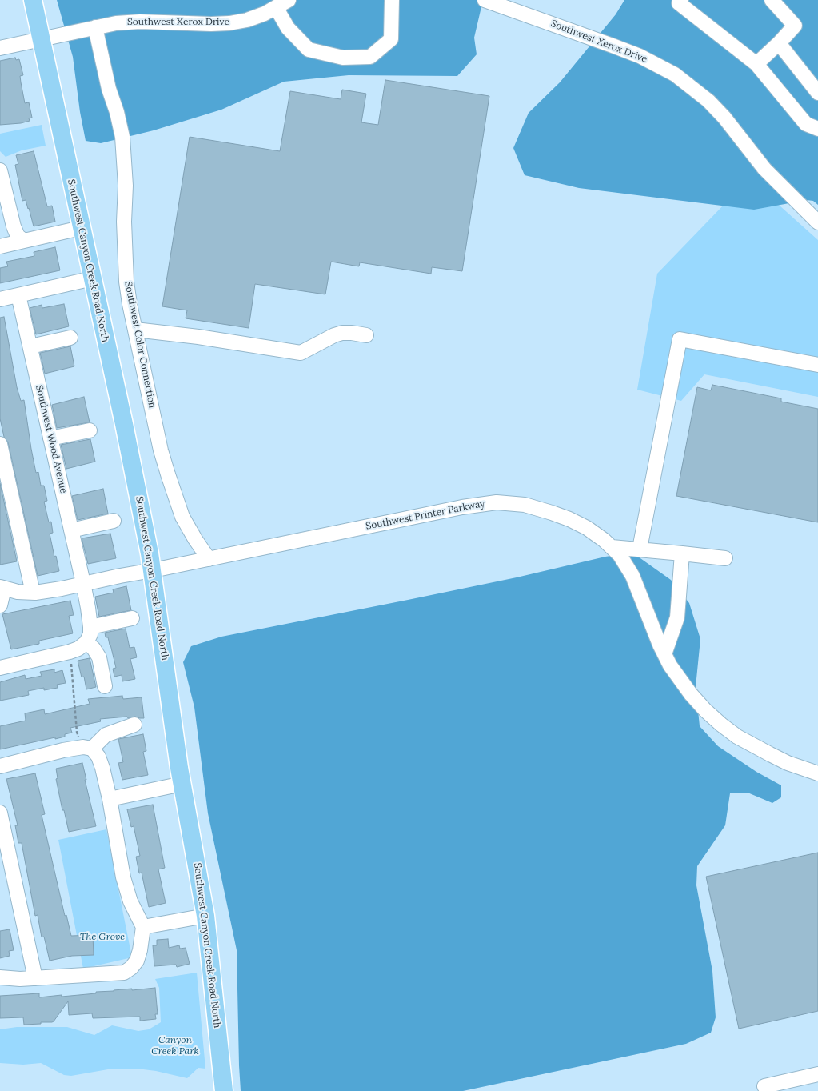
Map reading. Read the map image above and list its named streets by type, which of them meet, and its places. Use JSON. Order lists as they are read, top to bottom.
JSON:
{
  "streets": {
    "main road": ["Southwest Canyon Creek Road North"],
    "street": [
      "Southwest Xerox Drive",
      "Southwest Color Connection",
      "Southwest Wood Avenue",
      "Southwest Printer Parkway"
    ]
  },
  "crossings": [
    ["Southwest Xerox Drive", "Southwest Canyon Creek Road North"],
    ["Southwest Xerox Drive", "Southwest Color Connection"],
    ["Southwest Canyon Creek Road North", "Southwest Printer Parkway"],
    ["Southwest Color Connection", "Southwest Printer Parkway"],
    ["Southwest Wood Avenue", "Southwest Printer Parkway"]
  ],
  "parks": ["The Grove", "Canyon Creek Park"]
}
